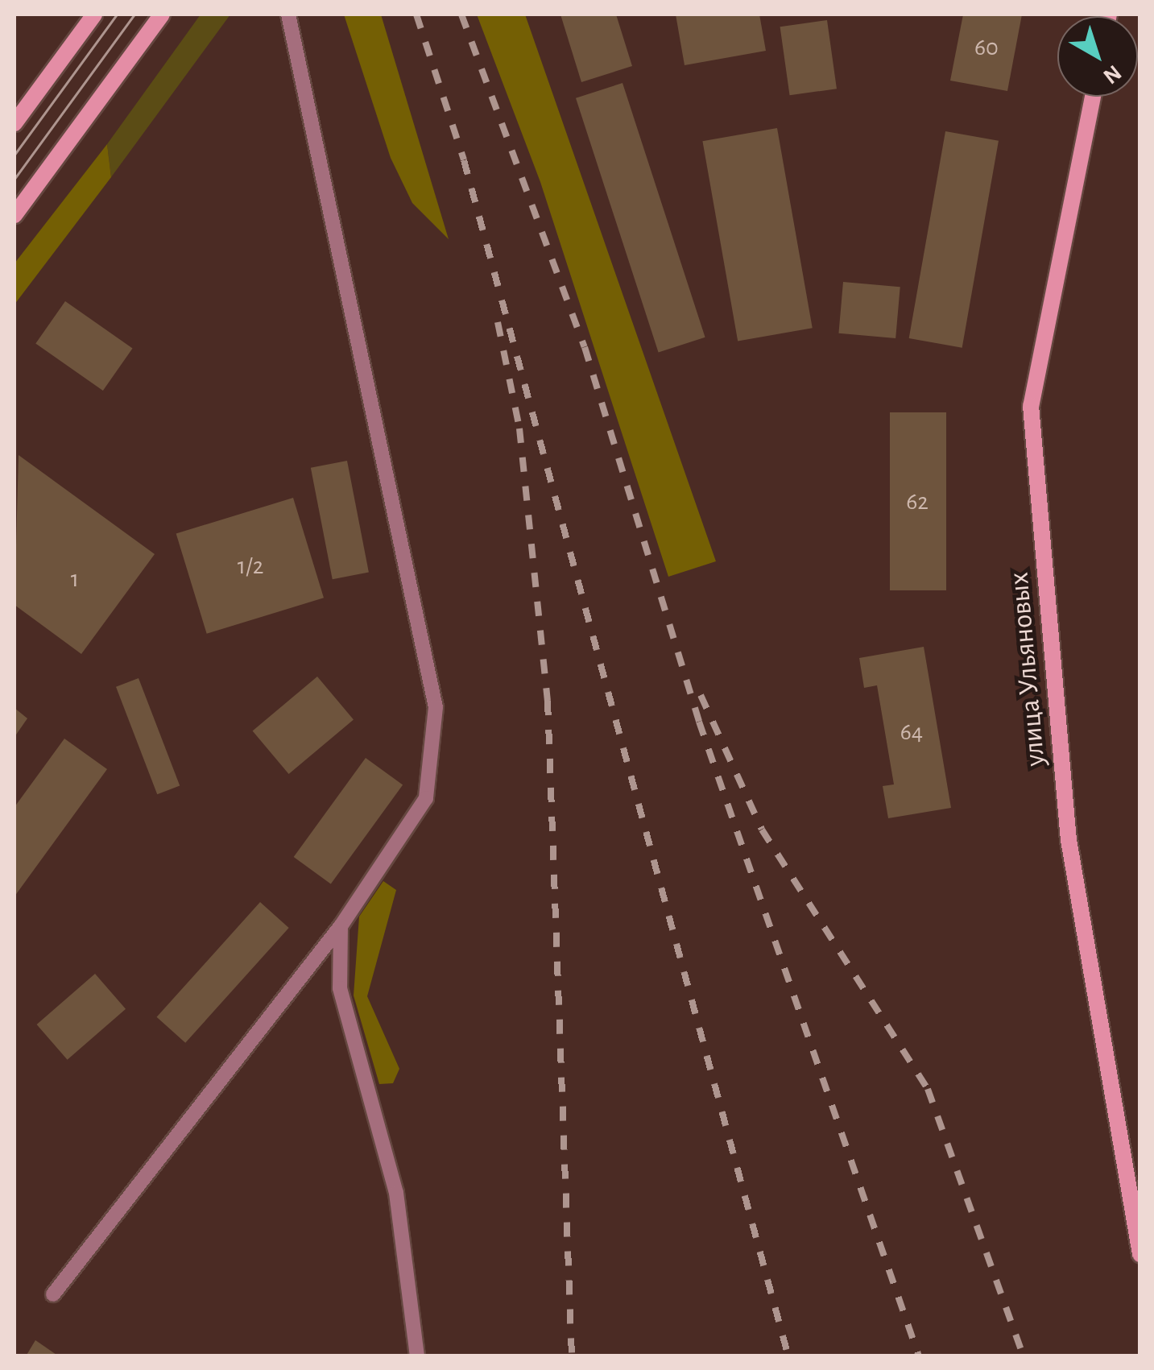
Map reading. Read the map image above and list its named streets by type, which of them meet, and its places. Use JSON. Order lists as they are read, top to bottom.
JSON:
{
  "streets": {
    "street": ["улица Ульяновых"]
  },
  "house_numbers": [
    "60",
    "62",
    "1/2",
    "1",
    "64"
  ],
  "north": "bottom right"
}
